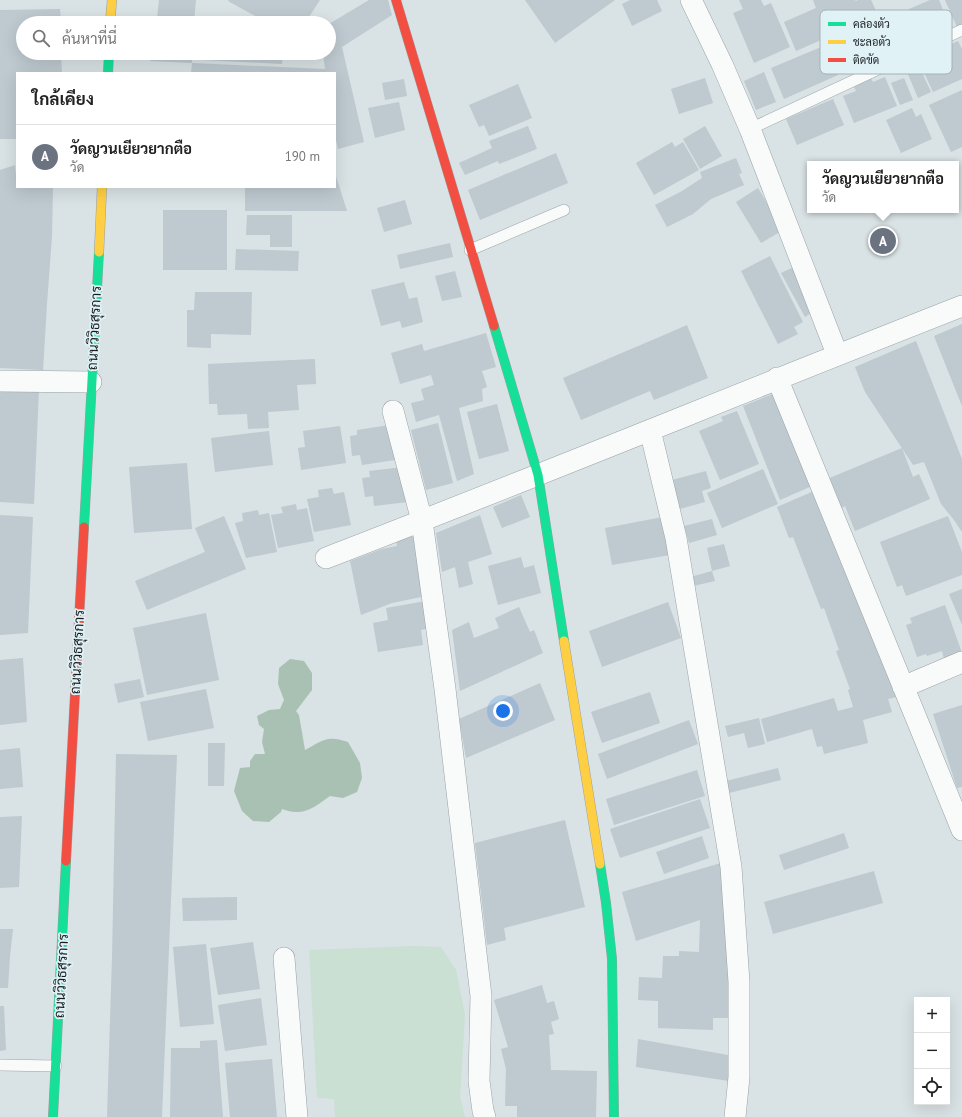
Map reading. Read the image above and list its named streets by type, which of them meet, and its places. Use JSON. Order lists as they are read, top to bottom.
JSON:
{
  "streets": {
    "street": ["ถนนวิวิธสุรการ"]
  },
  "legend": ["คล่องตัว", "ชะลอตัว", "ติดขัด"],
  "page": {
    "search": "ค้นหาที่นี่",
    "heading": "ใกล้เคียง",
    "list": [
      {
        "mark": "A",
        "name": "วัดญวนเยียวยากตือ",
        "note": "วัด",
        "value": "190 m"
      }
    ],
    "popup": ["วัดญวนเยียวยากตือ", "วัด"],
    "pins": "A",
    "map_buttons": ["+", "−"]
  }
}
